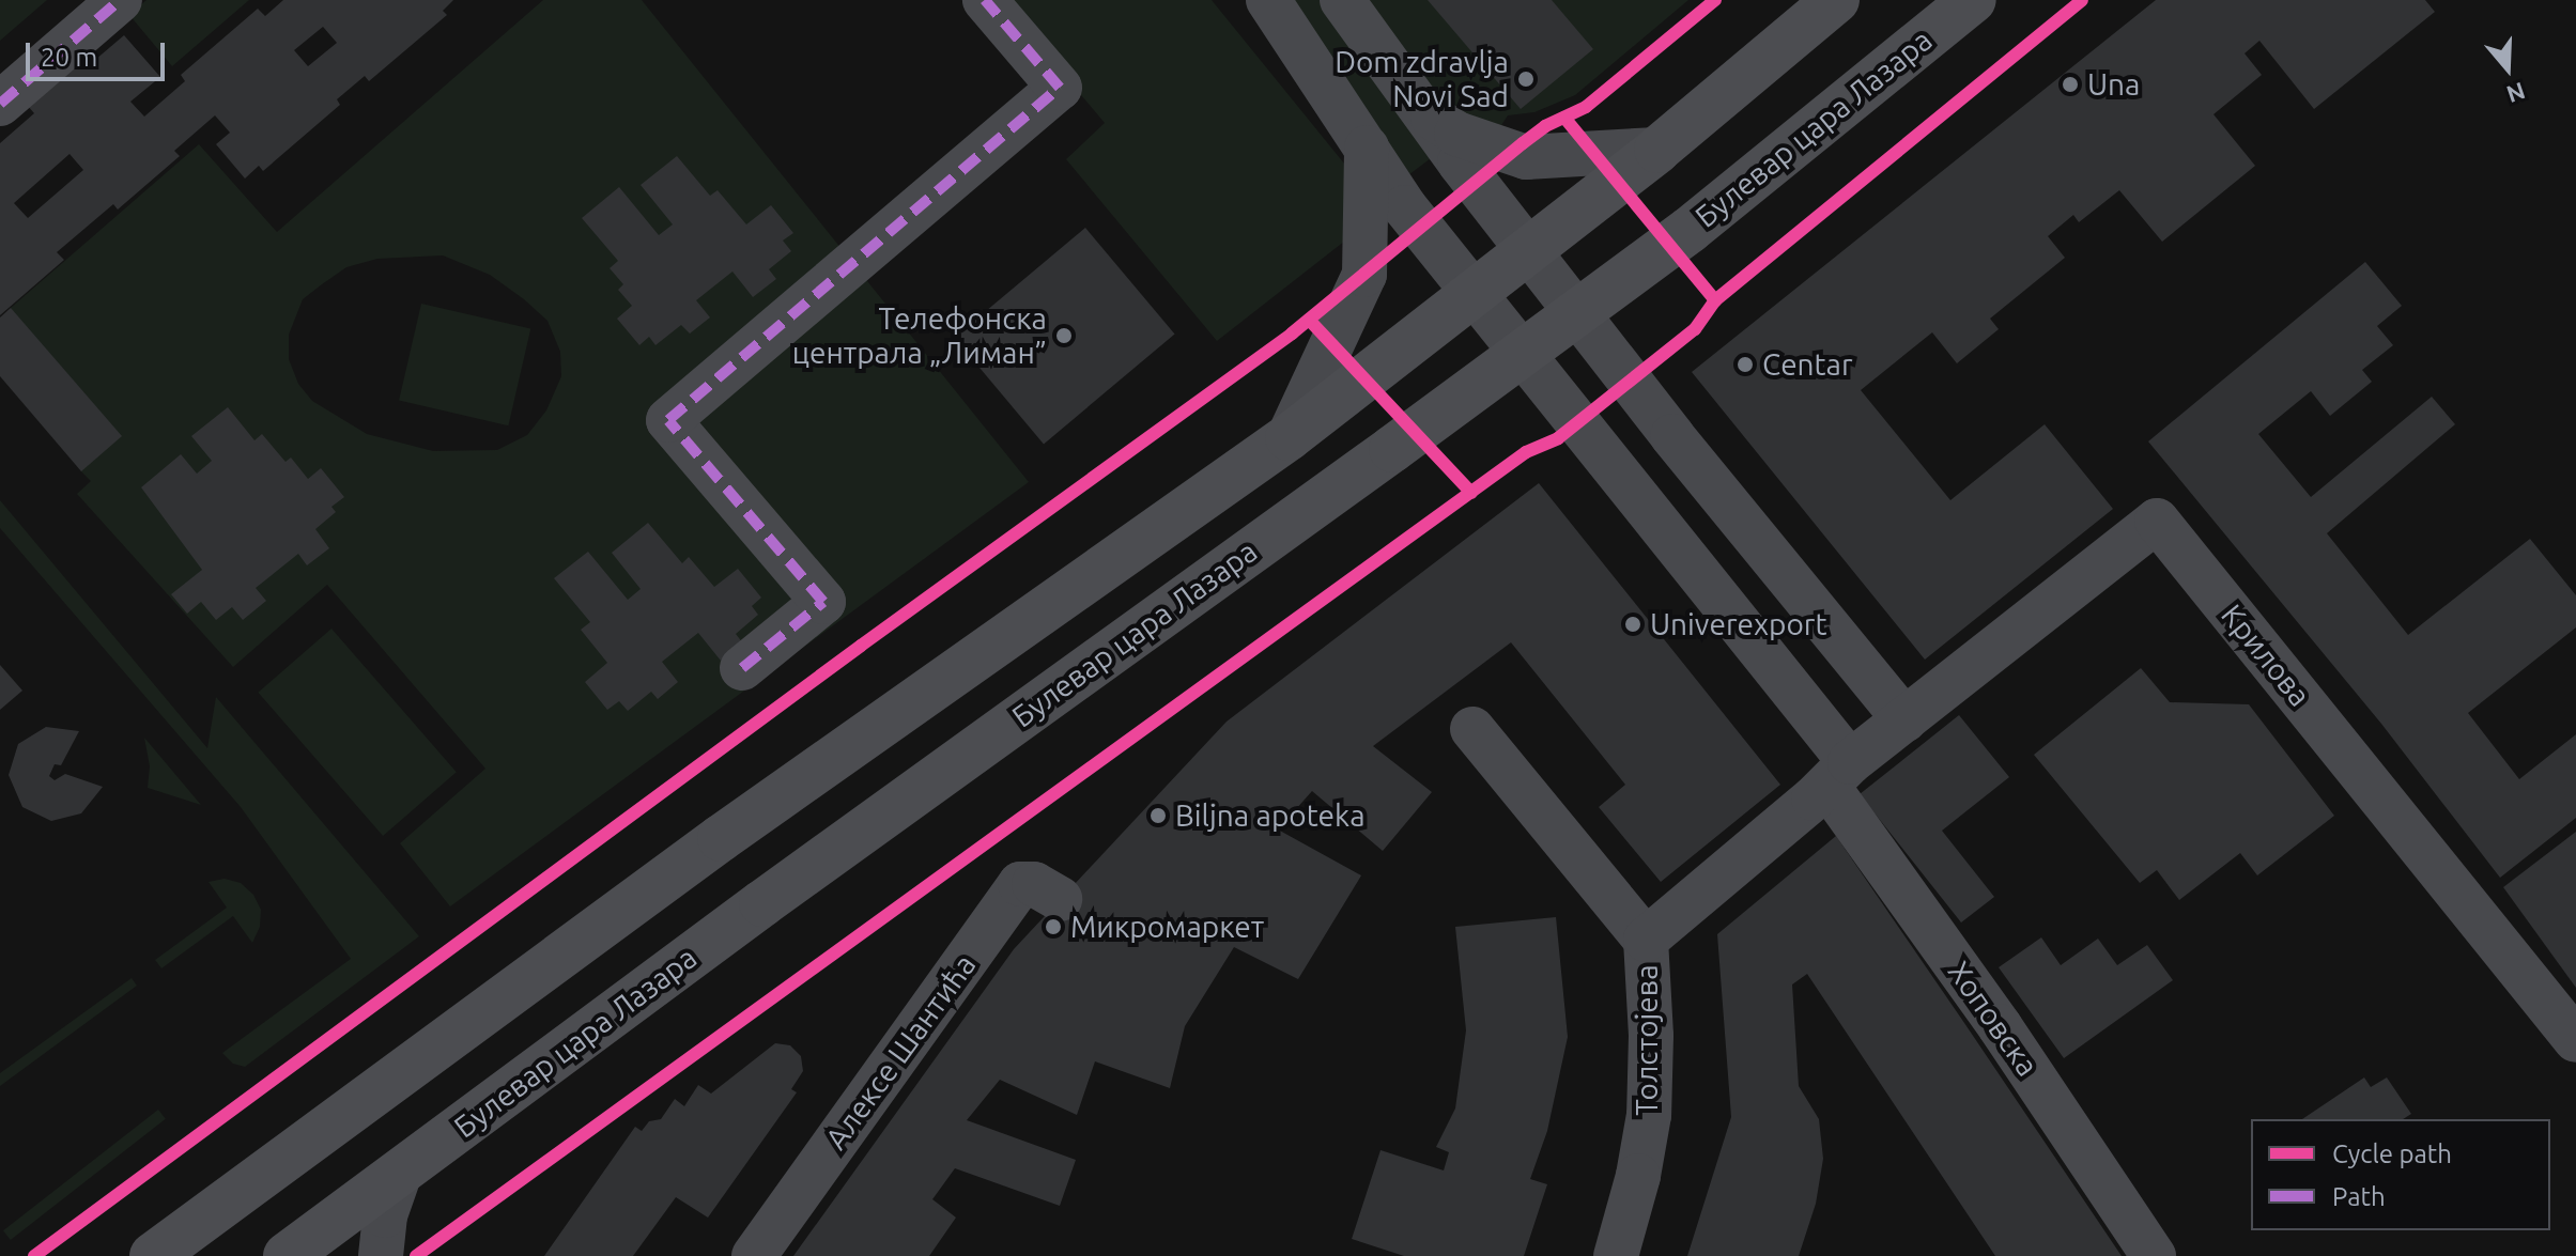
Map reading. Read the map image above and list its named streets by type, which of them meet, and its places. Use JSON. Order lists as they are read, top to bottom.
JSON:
{
  "streets": {
    "main road": ["Булевар цара Лазара"],
    "street": [
      "Крилова",
      "Хоповска",
      "Толстојева",
      "Алексе Шантића"
    ]
  },
  "crossings": [
    ["Крилова", "Хоповска"],
    ["Крилова", "Толстојева"]
  ],
  "places": [
    "Dom zdravlja Novi Sad",
    "Una",
    "Телефонска централа „Лиман”",
    "Centar",
    "Univerexport",
    "Biljna apoteka",
    "Микромаркет"
  ],
  "legend": ["Cycle path", "Path"],
  "scale_bar": "20 m",
  "north": "bottom"
}
